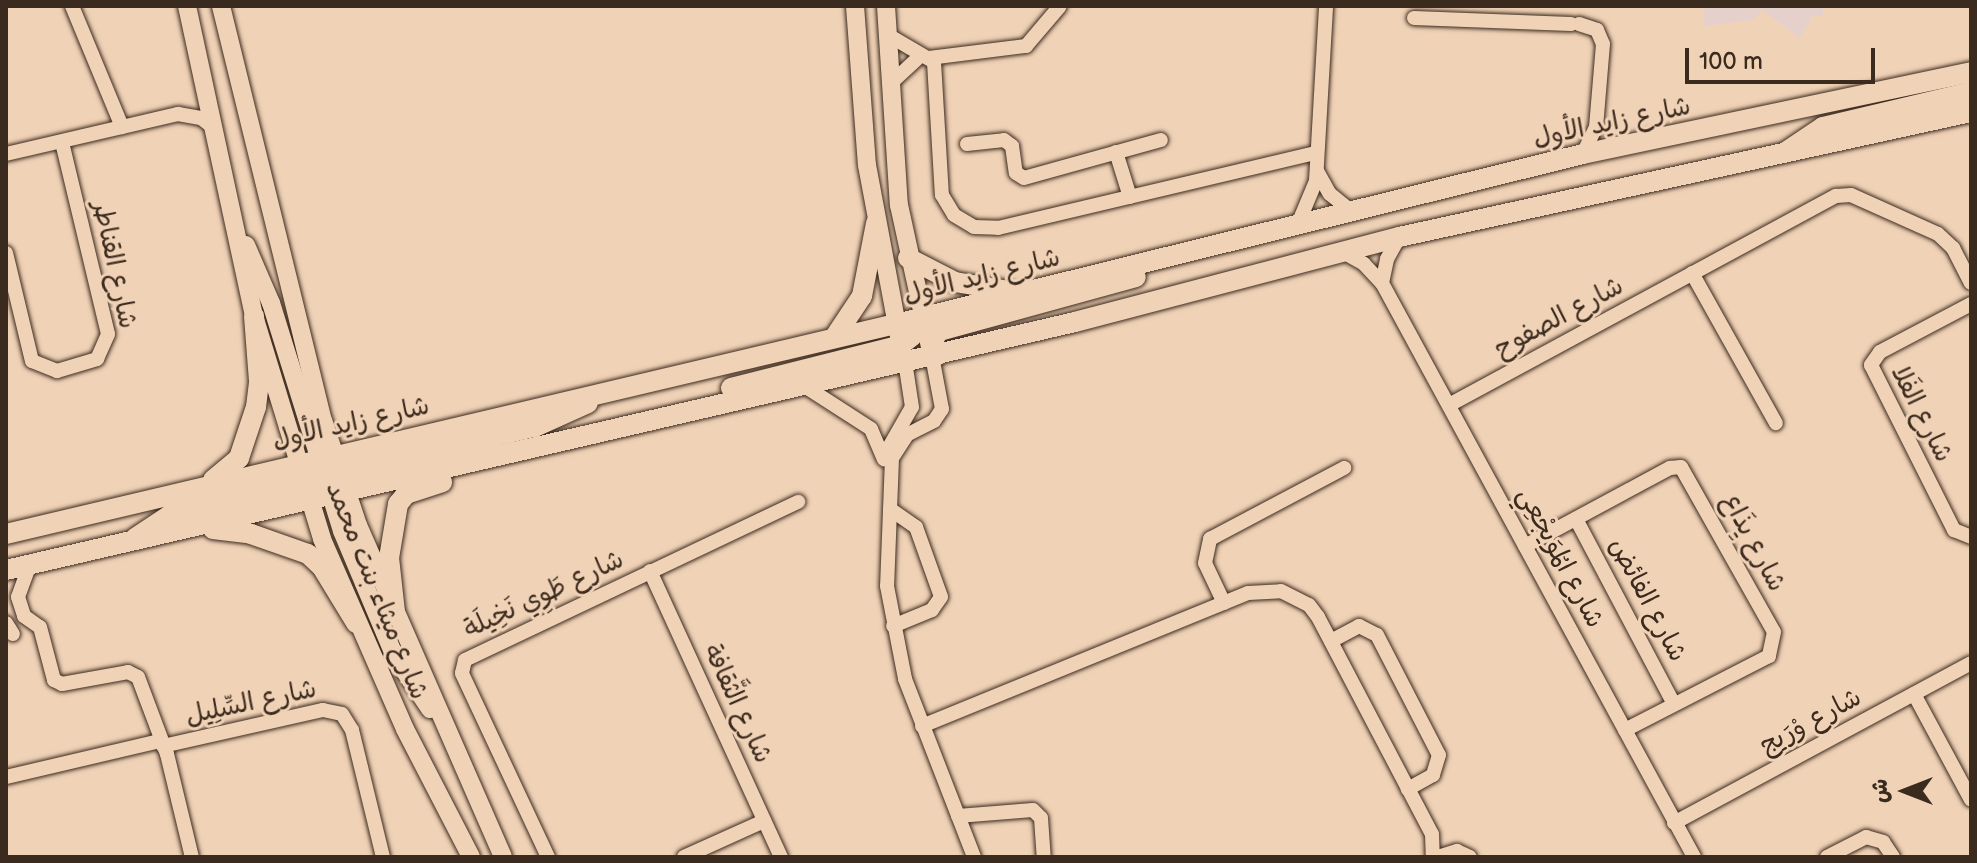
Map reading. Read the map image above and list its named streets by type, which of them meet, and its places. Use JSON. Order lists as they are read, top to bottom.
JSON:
{
  "streets": {
    "main road": ["شارع زايد الأول", "شارع ميثاء بنت محمد"],
    "street": [
      "شارع القناطر",
      "شارع الصفوح",
      "شارع الفَلا",
      "شارع يِذَاع",
      "شارع المُوَيجْعِي",
      "شارع طَوِي نَخِيلَة",
      "شارع الفائض",
      "شارع السِّلِيل",
      "شارع الثَّقافة",
      "شارع وْرَيج"
    ]
  },
  "crossings": [
    ["شارع زايد الأول", "شارع المُوَيجْعِي"],
    ["شارع زايد الأول", "شارع ميثاء بنت محمد"],
    ["شارع الصفوح", "شارع المُوَيجْعِي"],
    ["شارع يِذَاع", "شارع المُوَيجْعِي"],
    ["شارع يِذَاع", "شارع الفائض"],
    ["شارع المُوَيجْعِي", "شارع وْرَيج"],
    ["شارع طَوِي نَخِيلَة", "شارع الثَّقافة"]
  ],
  "scale_bar": "100 m",
  "north": "left"
}
